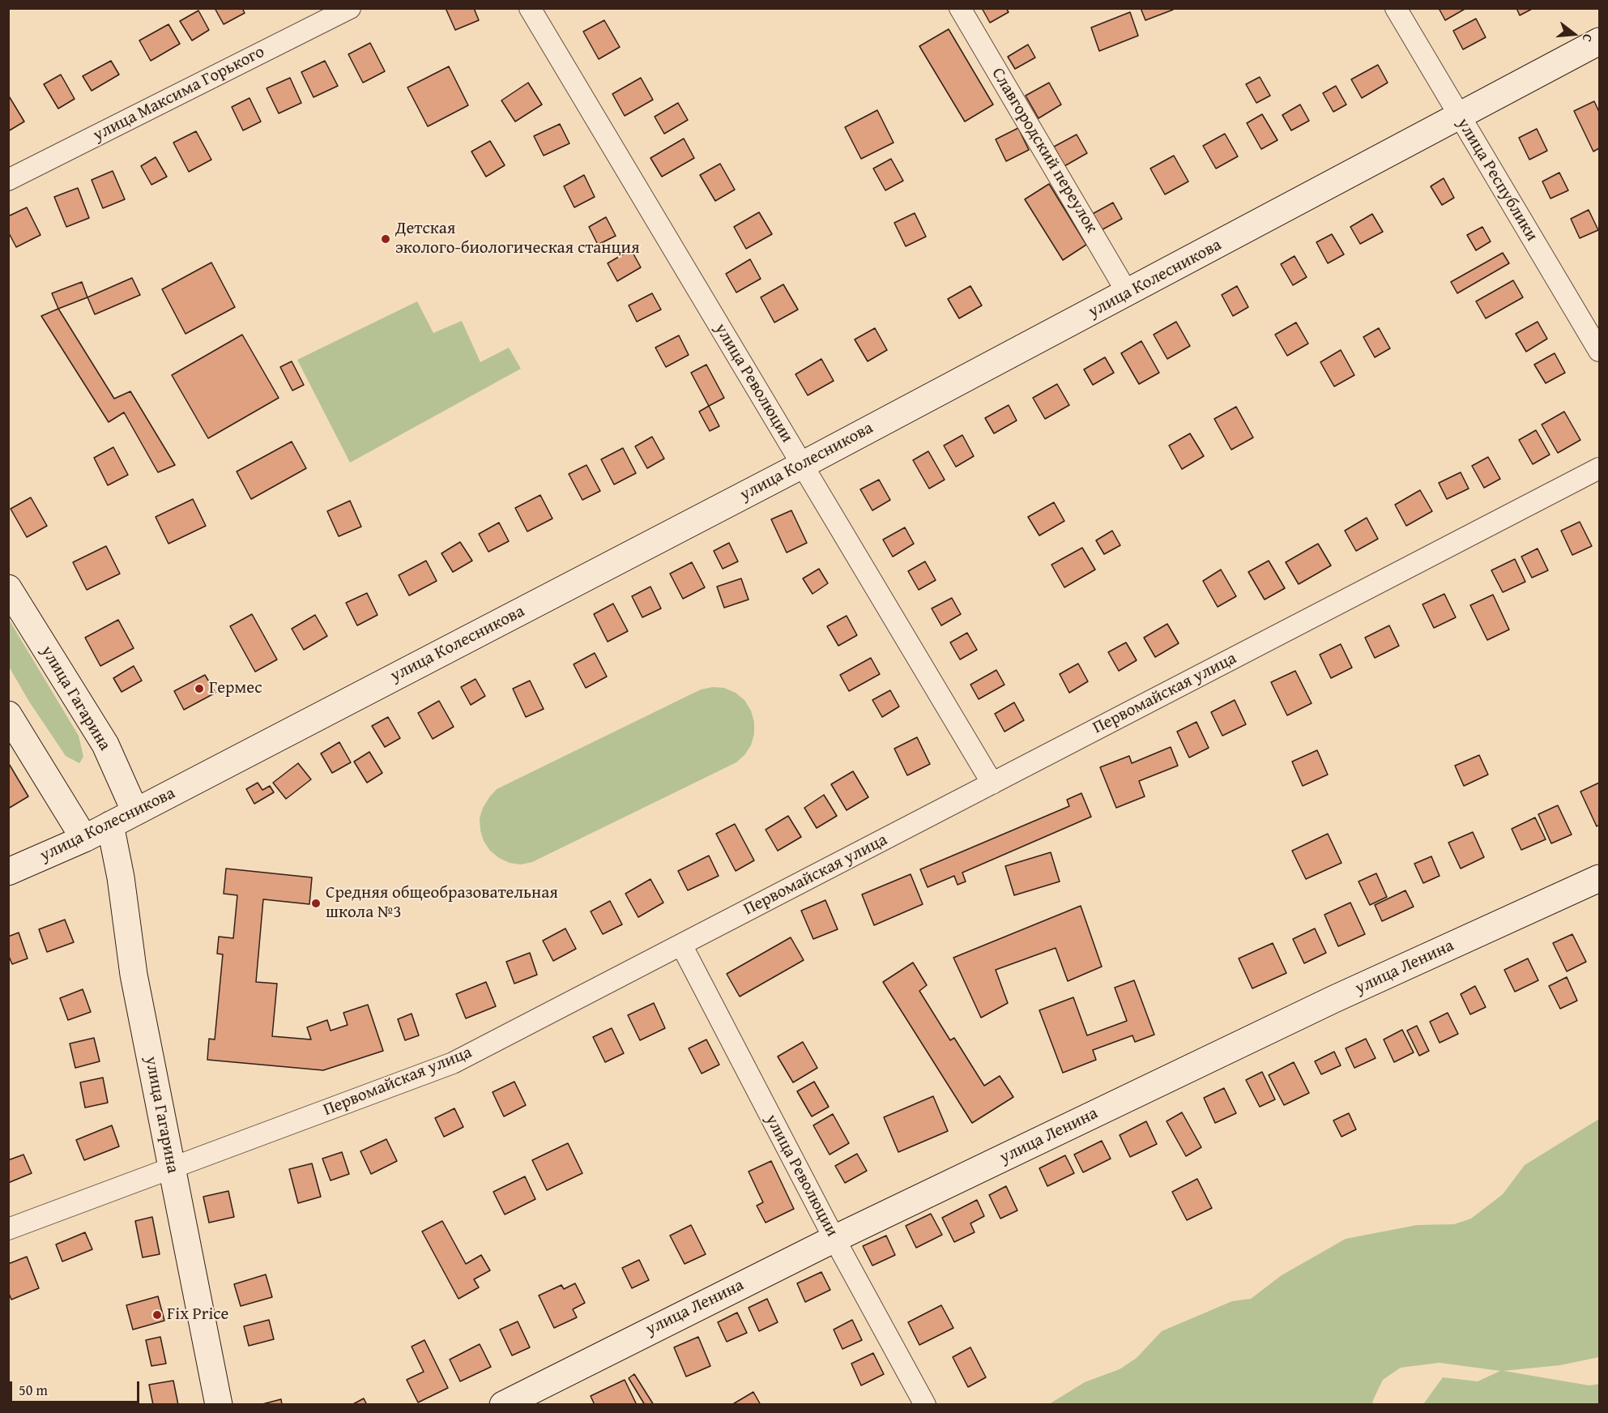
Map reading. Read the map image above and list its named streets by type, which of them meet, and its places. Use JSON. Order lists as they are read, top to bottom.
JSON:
{
  "streets": {
    "street": [
      "улица Максима Горького",
      "Славгородский переулок",
      "улица Республики",
      "улица Колесникова",
      "улица Революции",
      "Первомайская улица",
      "улица Гагарина",
      "улица Ленина"
    ]
  },
  "crossings": [
    ["Славгородский переулок", "улица Колесникова"],
    ["улица Республики", "улица Колесникова"],
    ["улица Колесникова", "улица Революции"],
    ["улица Колесникова", "улица Гагарина"],
    ["улица Революции", "Первомайская улица"],
    ["улица Революции", "улица Ленина"],
    ["Первомайская улица", "улица Гагарина"]
  ],
  "places": [
    "Детская эколого-биологическая станция",
    "Гермес",
    "Средняя общеобразовательная школа №3",
    "Fix Price"
  ],
  "scale_bar": "50 m",
  "north": "right"
}
